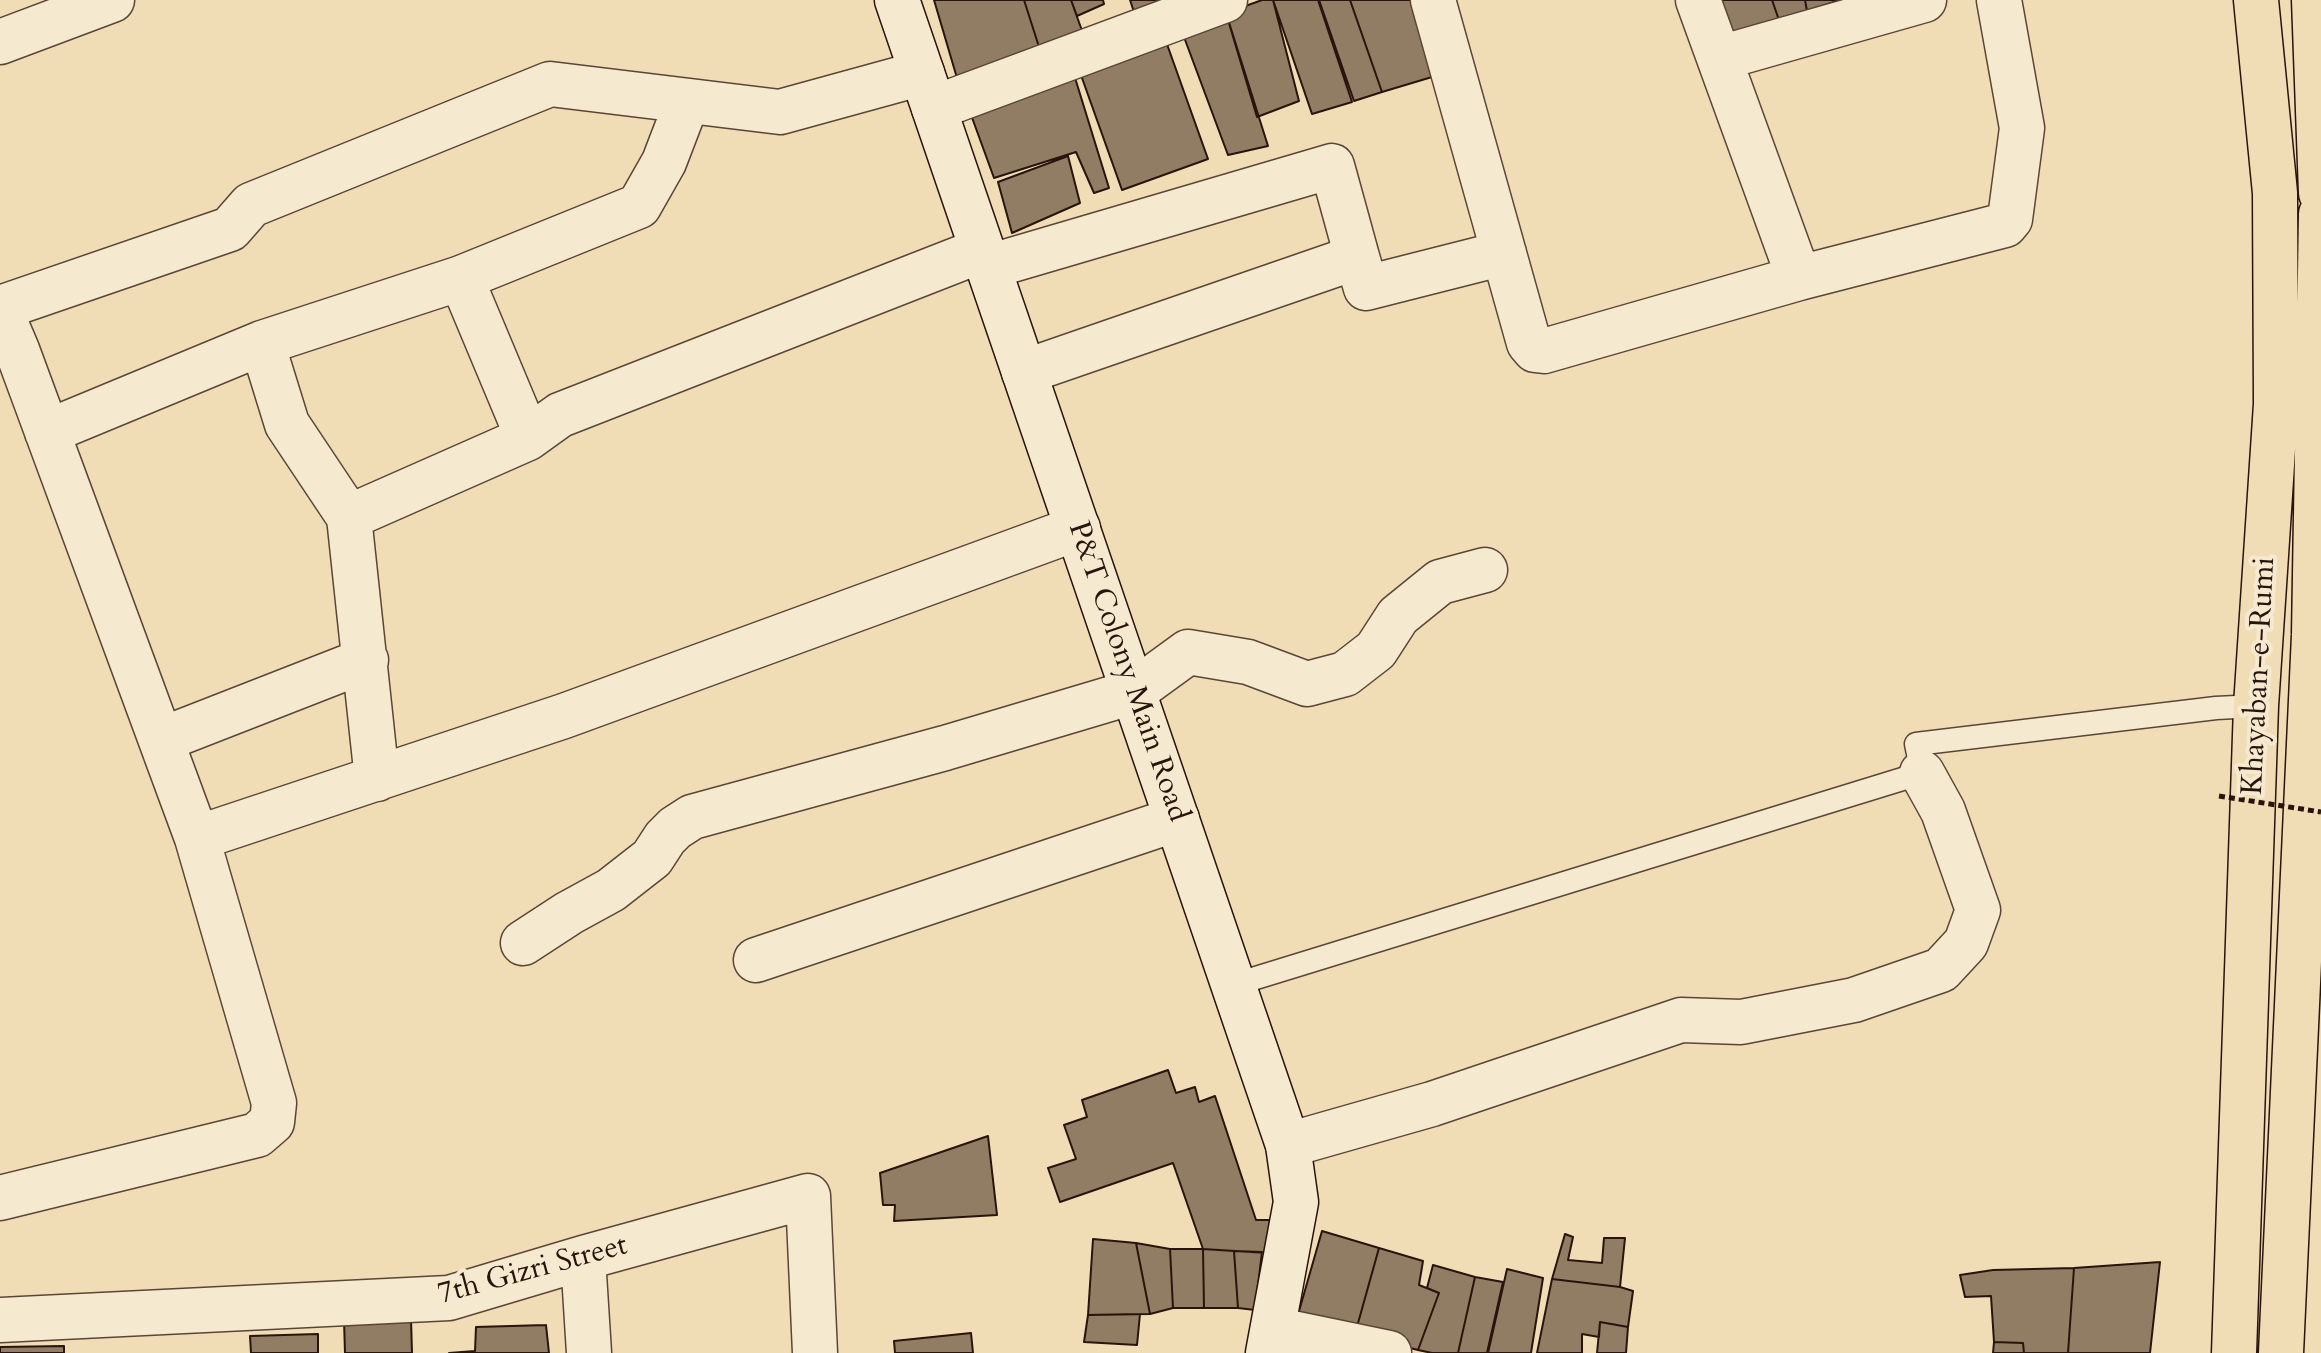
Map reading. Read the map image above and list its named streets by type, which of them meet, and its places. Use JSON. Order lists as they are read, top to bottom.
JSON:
{
  "streets": {
    "main road": ["Khayaban-e-Rumi"],
    "street": ["P&T Colony Main Road", "7th Gizri Street"]
  }
}
